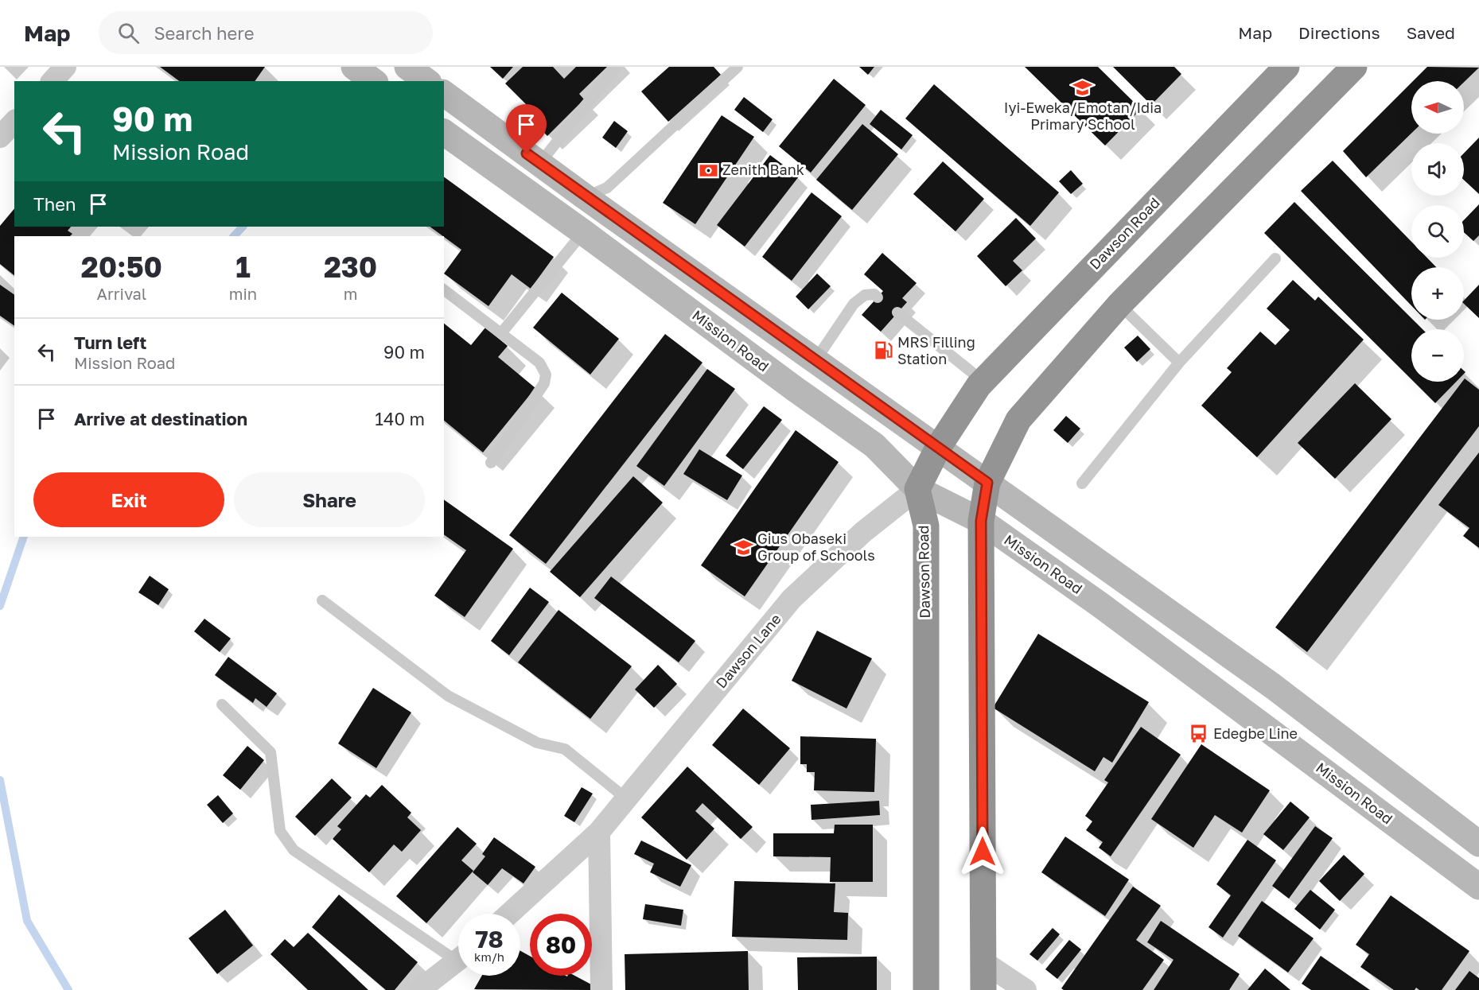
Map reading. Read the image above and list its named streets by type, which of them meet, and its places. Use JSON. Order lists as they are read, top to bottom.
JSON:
{
  "streets": {
    "highway": ["Dawson Road"],
    "street": ["Mission Road", "Dawson Lane"]
  },
  "crossings": [
    ["Dawson Road", "Mission Road"],
    ["Dawson Road", "Dawson Lane"],
    ["Mission Road", "Dawson Lane"]
  ],
  "places": {
    "school or university": ["Iyi-Eweka/Emotan/Idia Primary School", "Gius Obaseki Group of Schools"],
    "bank": ["Zenith Bank"],
    "fuel station": ["MRS Filling Station"],
    "bus stop": ["Edegbe Line"]
  },
  "north": "left",
  "page": {
    "header": "Map",
    "search": "Search here",
    "nav": ["Map", "Directions", "Saved"],
    "map_buttons": ["+", "−"],
    "turn": ["90 m", "Mission Road"],
    "then": "Then",
    "eta": [
      "20:50",
      "Arrival",
      "1",
      "min",
      "230",
      "m"
    ],
    "list": [
      {
        "name": "Turn left",
        "note": "Mission Road",
        "value": "90 m"
      },
      {
        "name": "Arrive at destination",
        "value": "140 m"
      }
    ],
    "buttons": ["Exit", "Share"],
    "speed": "78 km/h",
    "limit": "80"
  }
}
